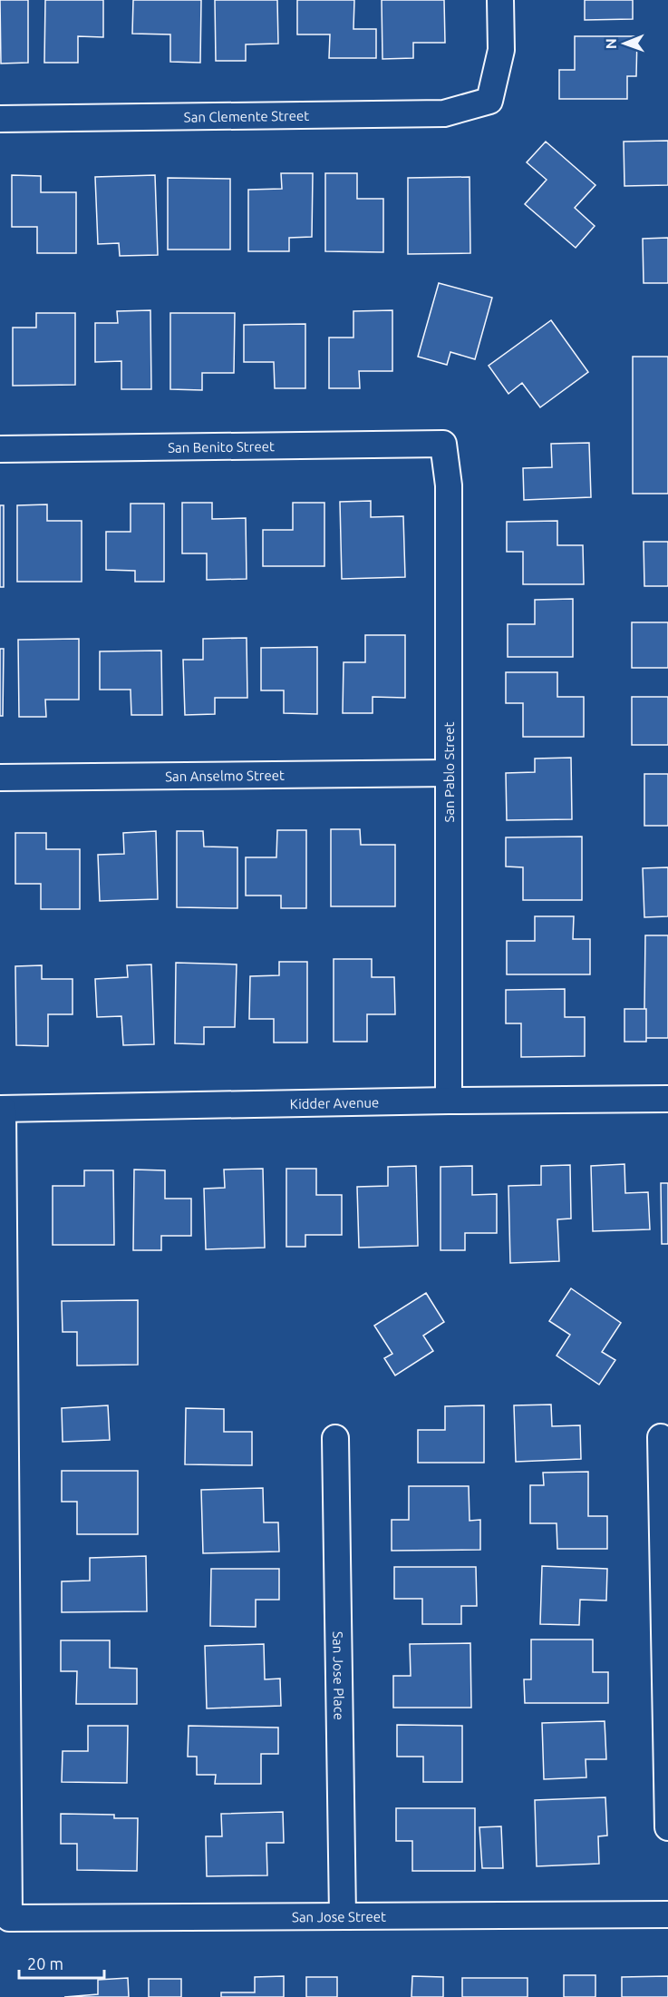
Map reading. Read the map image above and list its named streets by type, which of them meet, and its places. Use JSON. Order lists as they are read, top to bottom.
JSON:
{
  "streets": {
    "street": [
      "San Clemente Street",
      "San Benito Street",
      "San Pablo Street",
      "San Anselmo Street",
      "Kidder Avenue",
      "San Jose Place",
      "San Jose Street"
    ]
  },
  "crossings": [
    ["San Benito Street", "San Pablo Street"],
    ["San Pablo Street", "San Anselmo Street"],
    ["San Pablo Street", "Kidder Avenue"],
    ["Kidder Avenue", "San Jose Street"],
    ["San Jose Place", "San Jose Street"]
  ],
  "scale_bar": "20 m",
  "north": "left"
}
